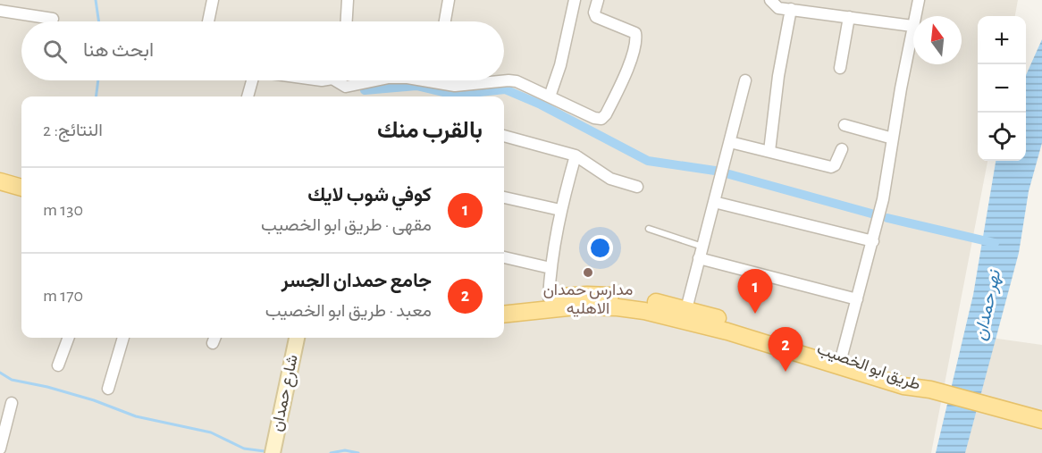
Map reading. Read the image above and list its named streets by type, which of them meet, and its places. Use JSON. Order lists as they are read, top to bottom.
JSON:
{
  "streets": {
    "main road": ["طريق ابو الخصيب", "شارع حمدان"]
  },
  "water": ["نهر حمدان"],
  "places": ["مدارس حمدان الاهليه"],
  "north": "top",
  "page": {
    "map_buttons": ["+", "−"],
    "search": "ابحث هنا",
    "heading": ["بالقرب منك", "النتائج: 2"],
    "list": [
      {
        "mark": "1",
        "name": "كوفي شوب لايك",
        "note": "مقهى · طريق ابو الخصيب",
        "value": "130 m"
      },
      {
        "mark": "2",
        "name": "جامع حمدان الجسر",
        "note": "معبد · طريق ابو الخصيب",
        "value": "170 m"
      }
    ],
    "pins": ["1", "2"]
  }
}
